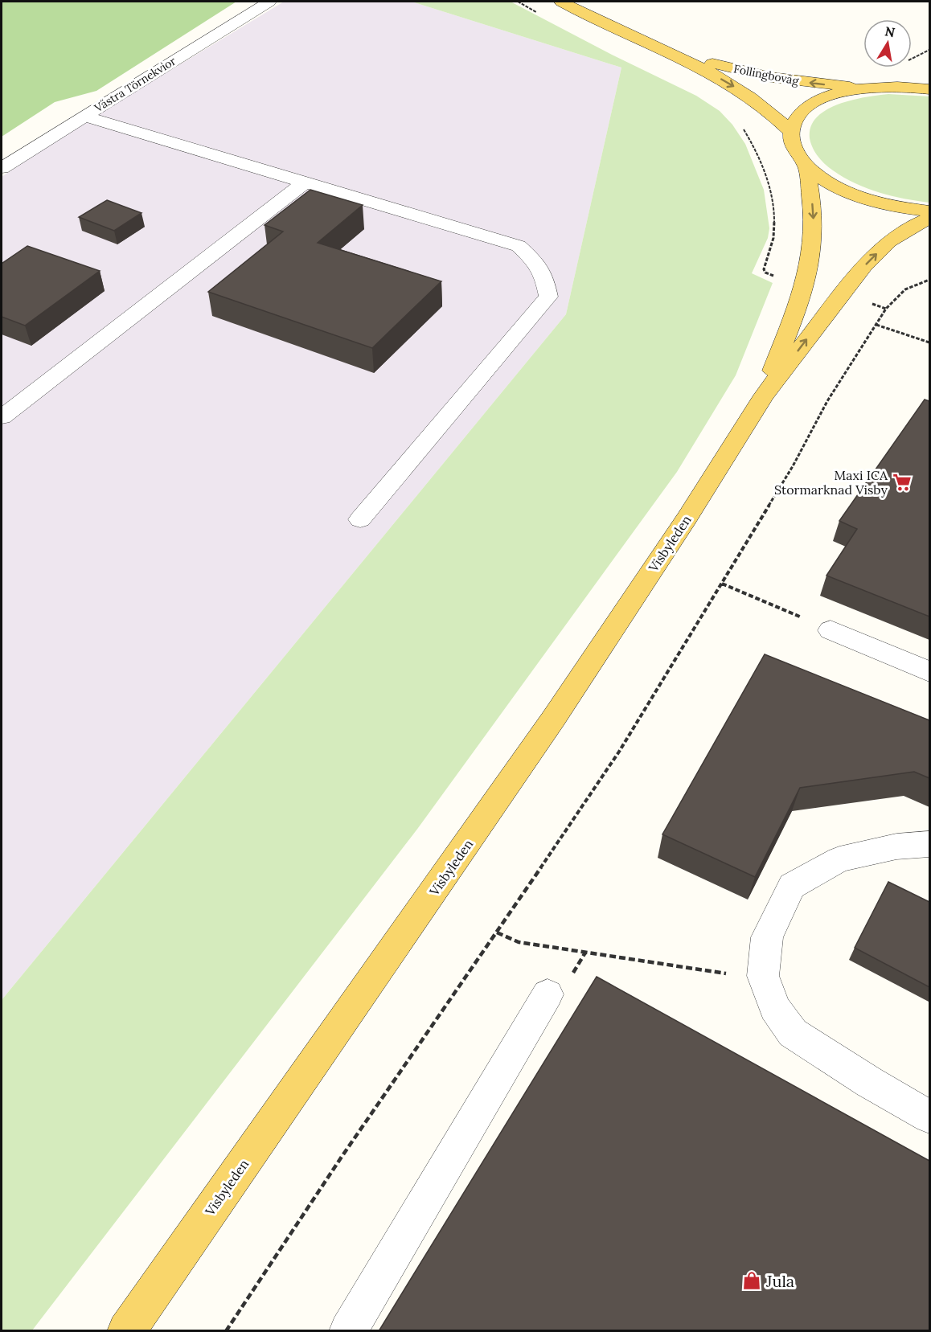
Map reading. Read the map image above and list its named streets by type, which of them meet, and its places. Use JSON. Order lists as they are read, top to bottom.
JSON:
{
  "streets": {
    "main road": ["Follingboväg", "Visbyleden"],
    "street": ["Västra Törnekvior"]
  },
  "places": {
    "supermarket": ["Maxi ICA Stormarknad Visby"],
    "shop": ["Jula"]
  },
  "north": "top"
}
